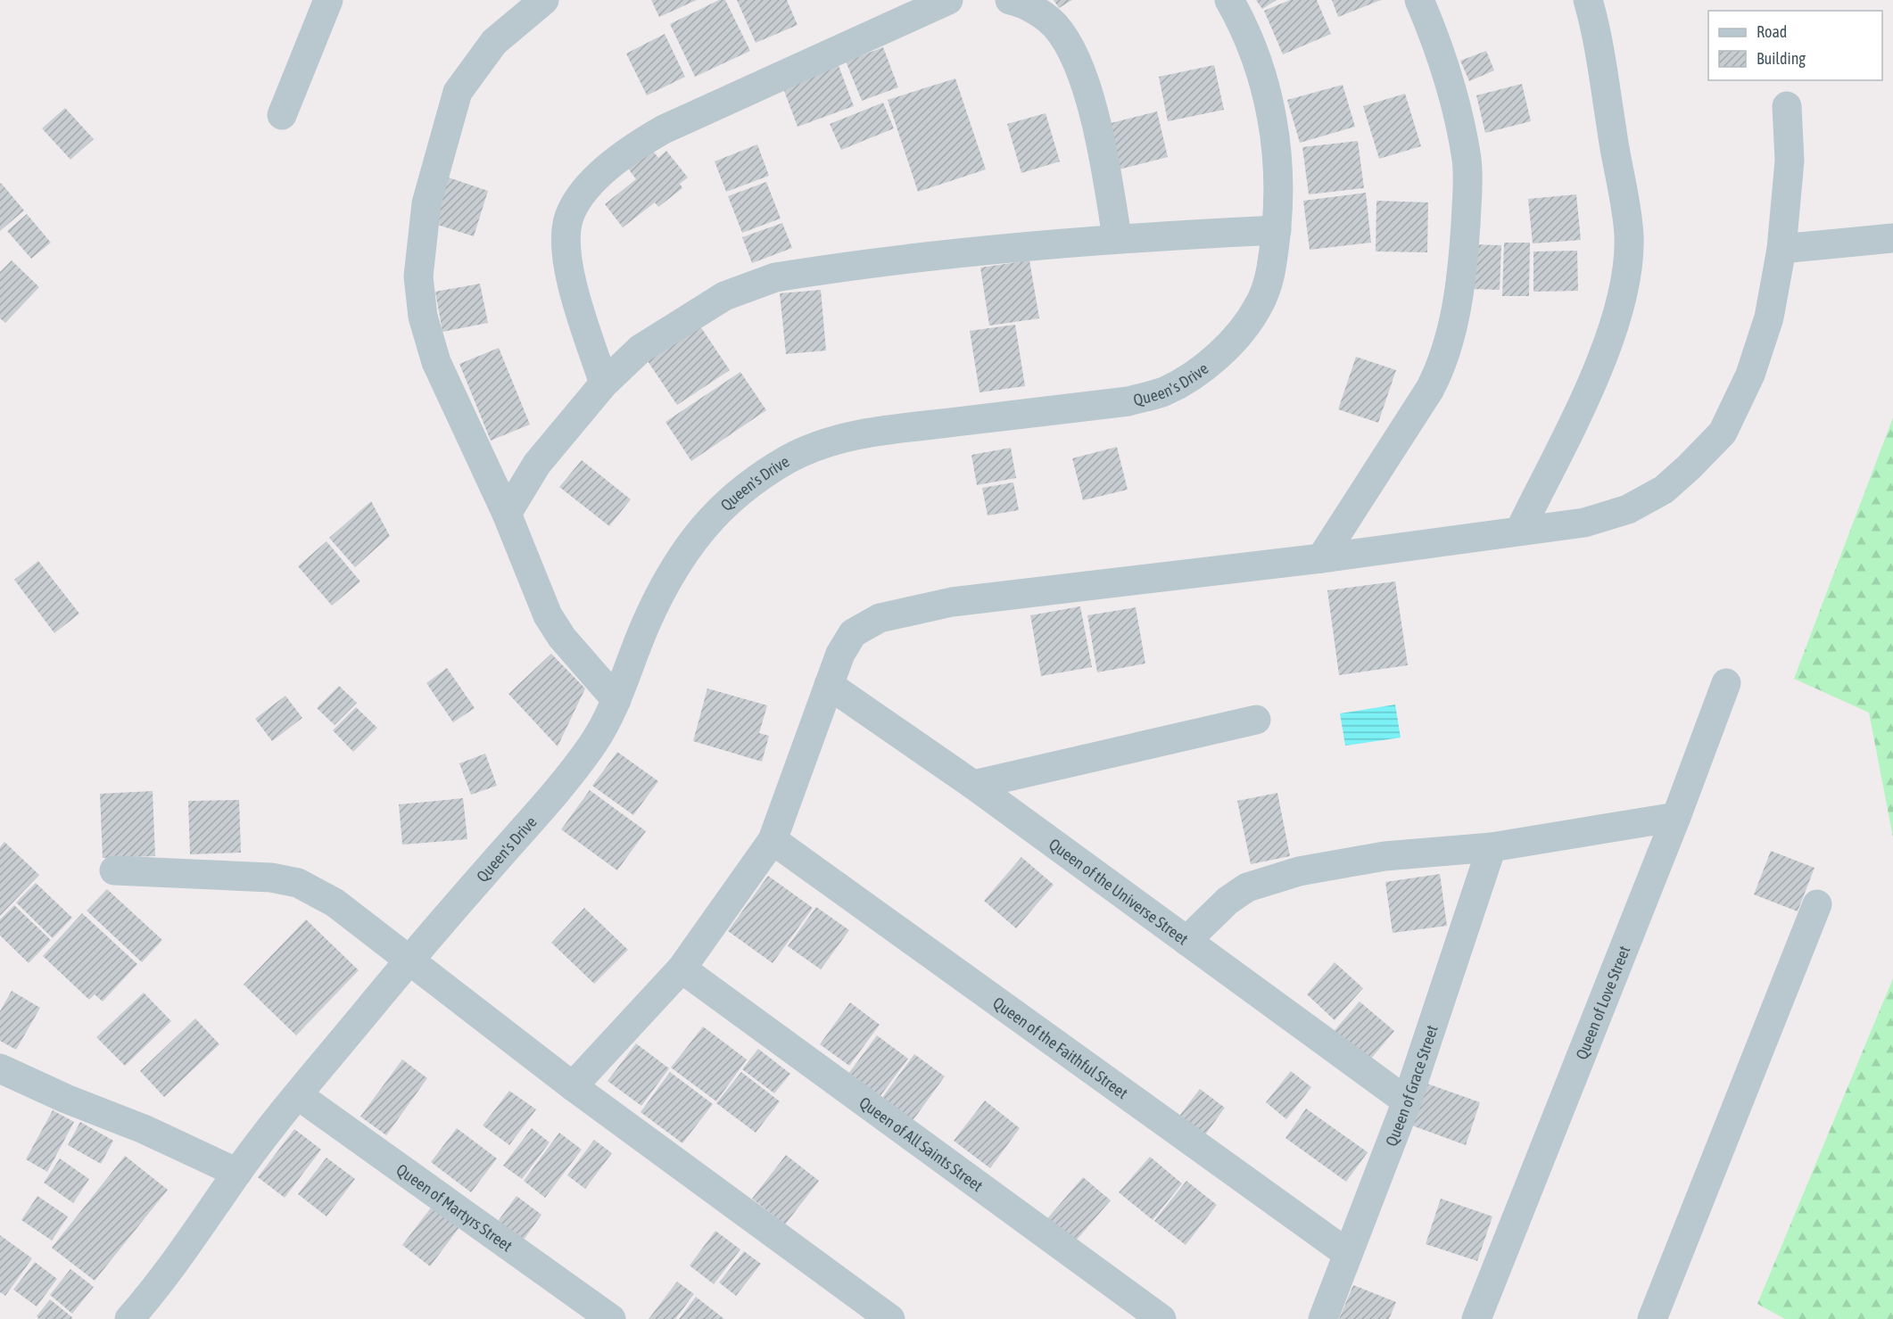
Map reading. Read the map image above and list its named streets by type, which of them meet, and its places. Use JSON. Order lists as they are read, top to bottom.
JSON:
{
  "streets": {
    "street": [
      "Queen's Drive",
      "Queen of the Universe Street",
      "Queen of Love Street",
      "Queen of the Faithful Street",
      "Queen of Grace Street",
      "Queen of All Saints Street",
      "Queen of Martyrs Street"
    ]
  },
  "crossings": [
    ["Queen's Drive", "Queen of Martyrs Street"],
    ["Queen of the Universe Street", "Queen of Grace Street"],
    ["Queen of the Faithful Street", "Queen of Grace Street"]
  ],
  "legend": ["Road", "Building"]
}
